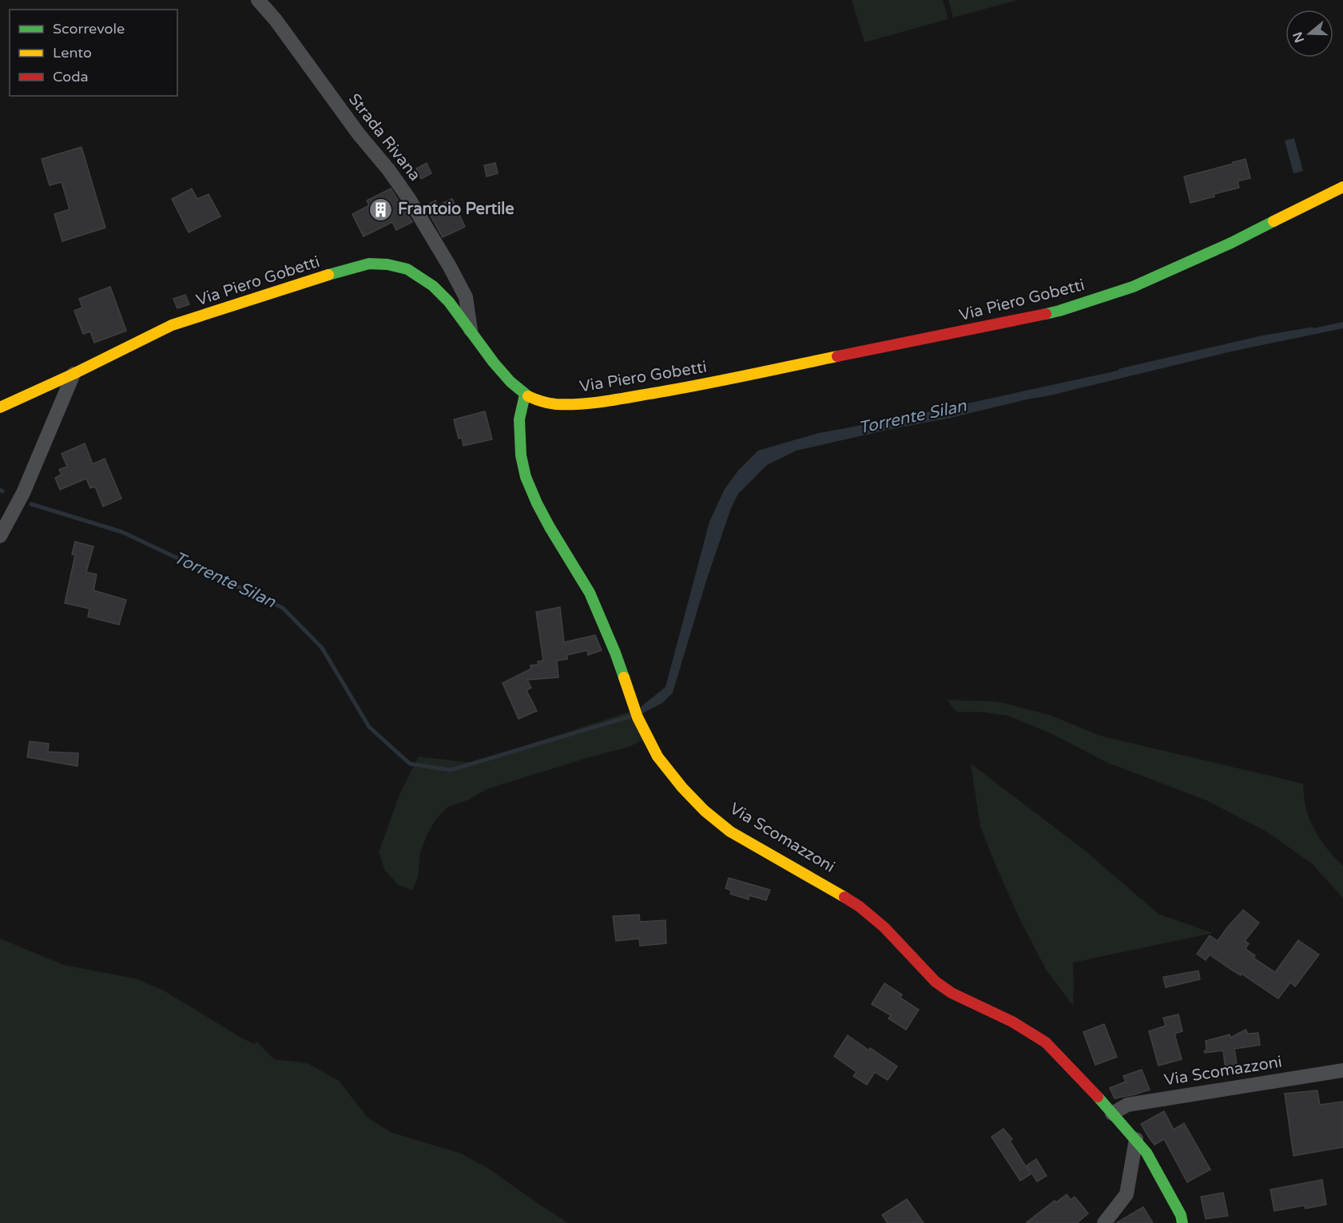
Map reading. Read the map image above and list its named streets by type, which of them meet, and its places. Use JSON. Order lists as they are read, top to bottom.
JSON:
{
  "streets": {
    "street": ["Strada Rivana", "Via Piero Gobetti", "Via Scomazzoni"]
  },
  "crossings": [
    ["Strada Rivana", "Via Piero Gobetti"],
    ["Via Piero Gobetti", "Via Scomazzoni"]
  ],
  "water": ["Torrente Silan"],
  "places": {
    "building": ["Frantoio Pertile"]
  },
  "legend": ["Scorrevole", "Lento", "Coda"],
  "north": "left"
}
